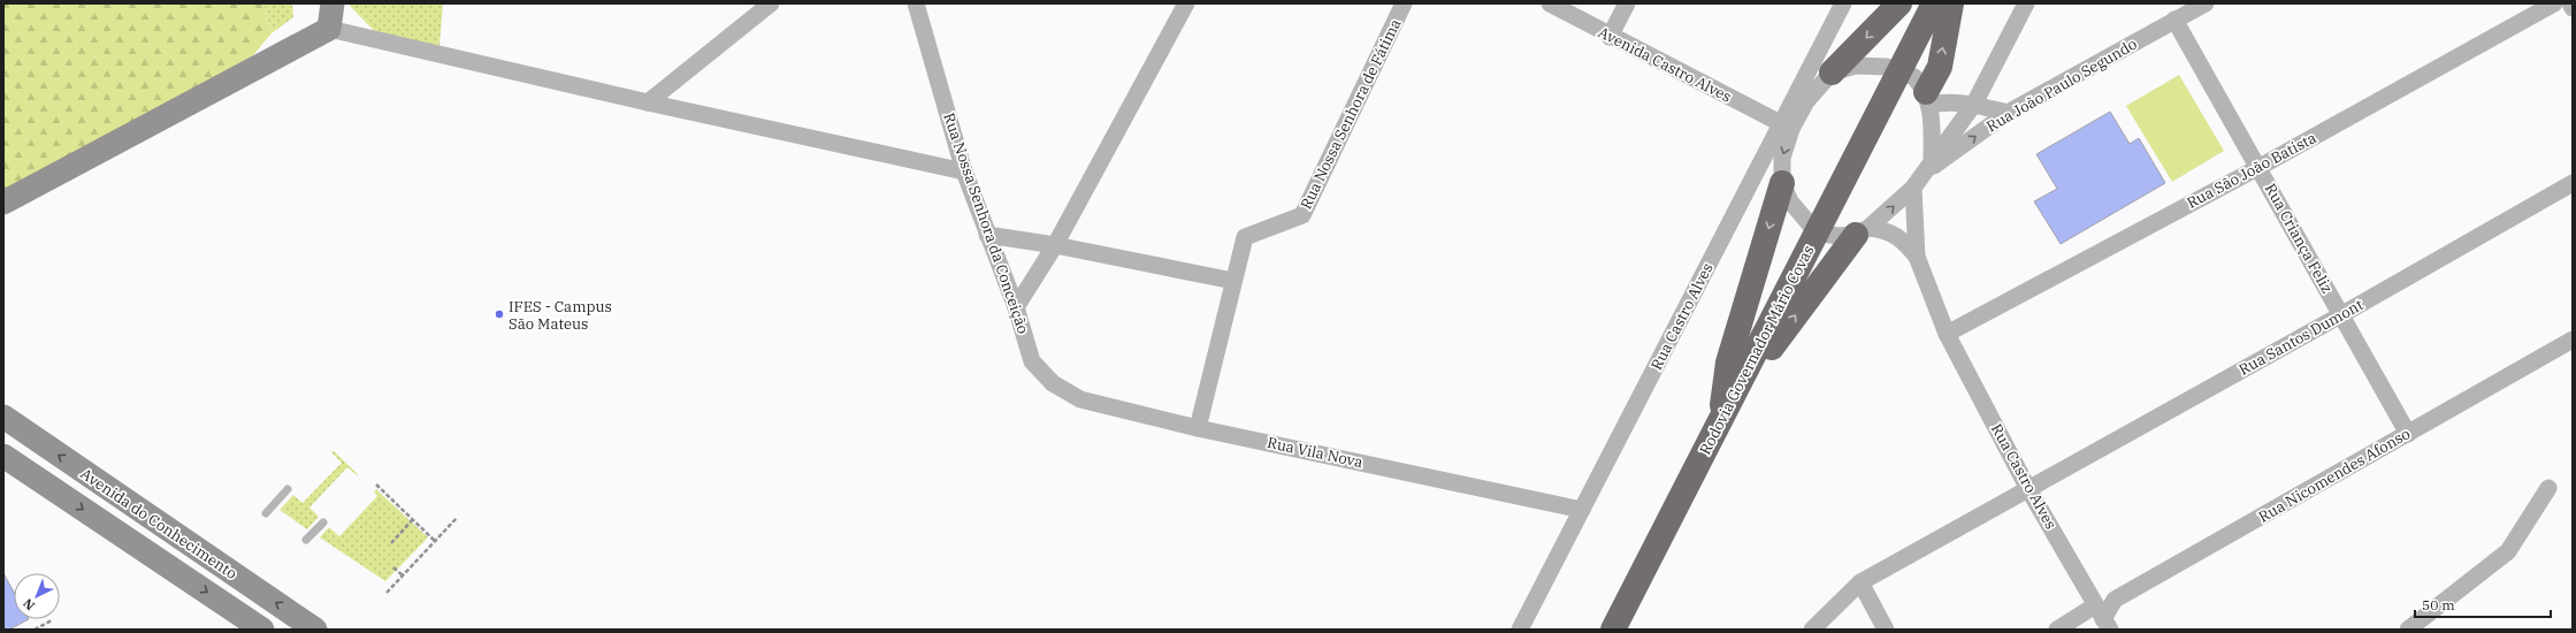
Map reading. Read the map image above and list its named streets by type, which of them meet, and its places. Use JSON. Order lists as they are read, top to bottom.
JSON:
{
  "streets": {
    "highway": ["Rodovia Governador Mário Covas"],
    "main road": ["Avenida do Conhecimento"],
    "street": [
      "Avenida Castro Alves",
      "Rua João Paulo Segundo",
      "Rua Nossa Senhora de Fátima",
      "Rua São João Batista",
      "Rua Nossa Senhora da Conceição",
      "Rua Criança Feliz",
      "Rua Castro Alves",
      "Rua Santos Dumont",
      "Rua Vila Nova",
      "Rua Nicomendes Afonso"
    ]
  },
  "crossings": [
    ["Avenida Castro Alves", "Rua Castro Alves"],
    ["Rua João Paulo Segundo", "Rua Criança Feliz"],
    ["Rua João Paulo Segundo", "Rua Castro Alves"],
    ["Rua Nossa Senhora de Fátima", "Rua Vila Nova"],
    ["Rua São João Batista", "Rua Criança Feliz"],
    ["Rua São João Batista", "Rua Castro Alves"],
    ["Rua Nossa Senhora da Conceição", "Rua Vila Nova"],
    ["Rua Criança Feliz", "Rua Santos Dumont"],
    ["Rua Criança Feliz", "Rua Nicomendes Afonso"],
    ["Rua Castro Alves", "Rua Santos Dumont"],
    ["Rua Castro Alves", "Rua Vila Nova"],
    ["Rua Castro Alves", "Rua Nicomendes Afonso"]
  ],
  "places": ["IFES - Campus São Mateus"],
  "scale_bar": "50 m",
  "north": "bottom left"
}
